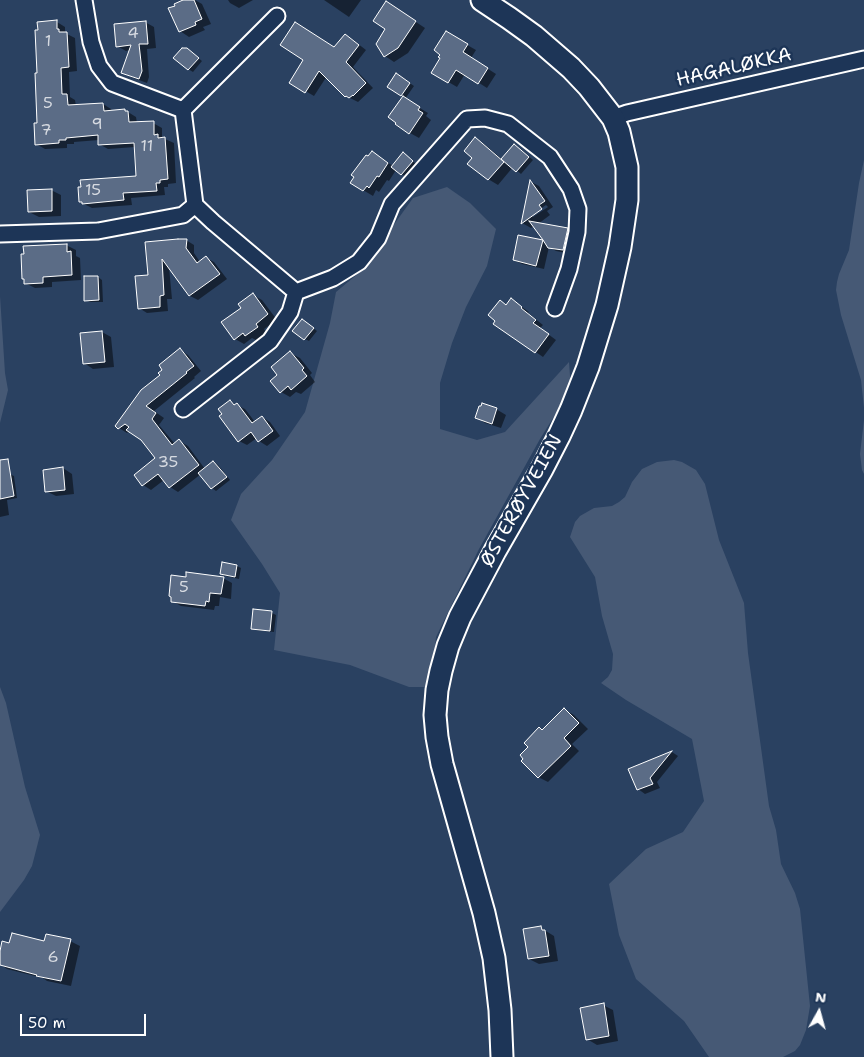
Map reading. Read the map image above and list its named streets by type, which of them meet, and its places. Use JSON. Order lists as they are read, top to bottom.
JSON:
{
  "streets": {
    "main road": ["ØSTERØYVEIEN"],
    "street": ["HAGALØKKA"]
  },
  "crossings": [
    ["HAGALØKKA", "ØSTERØYVEIEN"]
  ],
  "house_numbers": [
    "4",
    "1",
    "5",
    "9",
    "7",
    "11",
    "15",
    "35",
    "5",
    "6"
  ],
  "scale_bar": "50 m",
  "north": "top"
}
